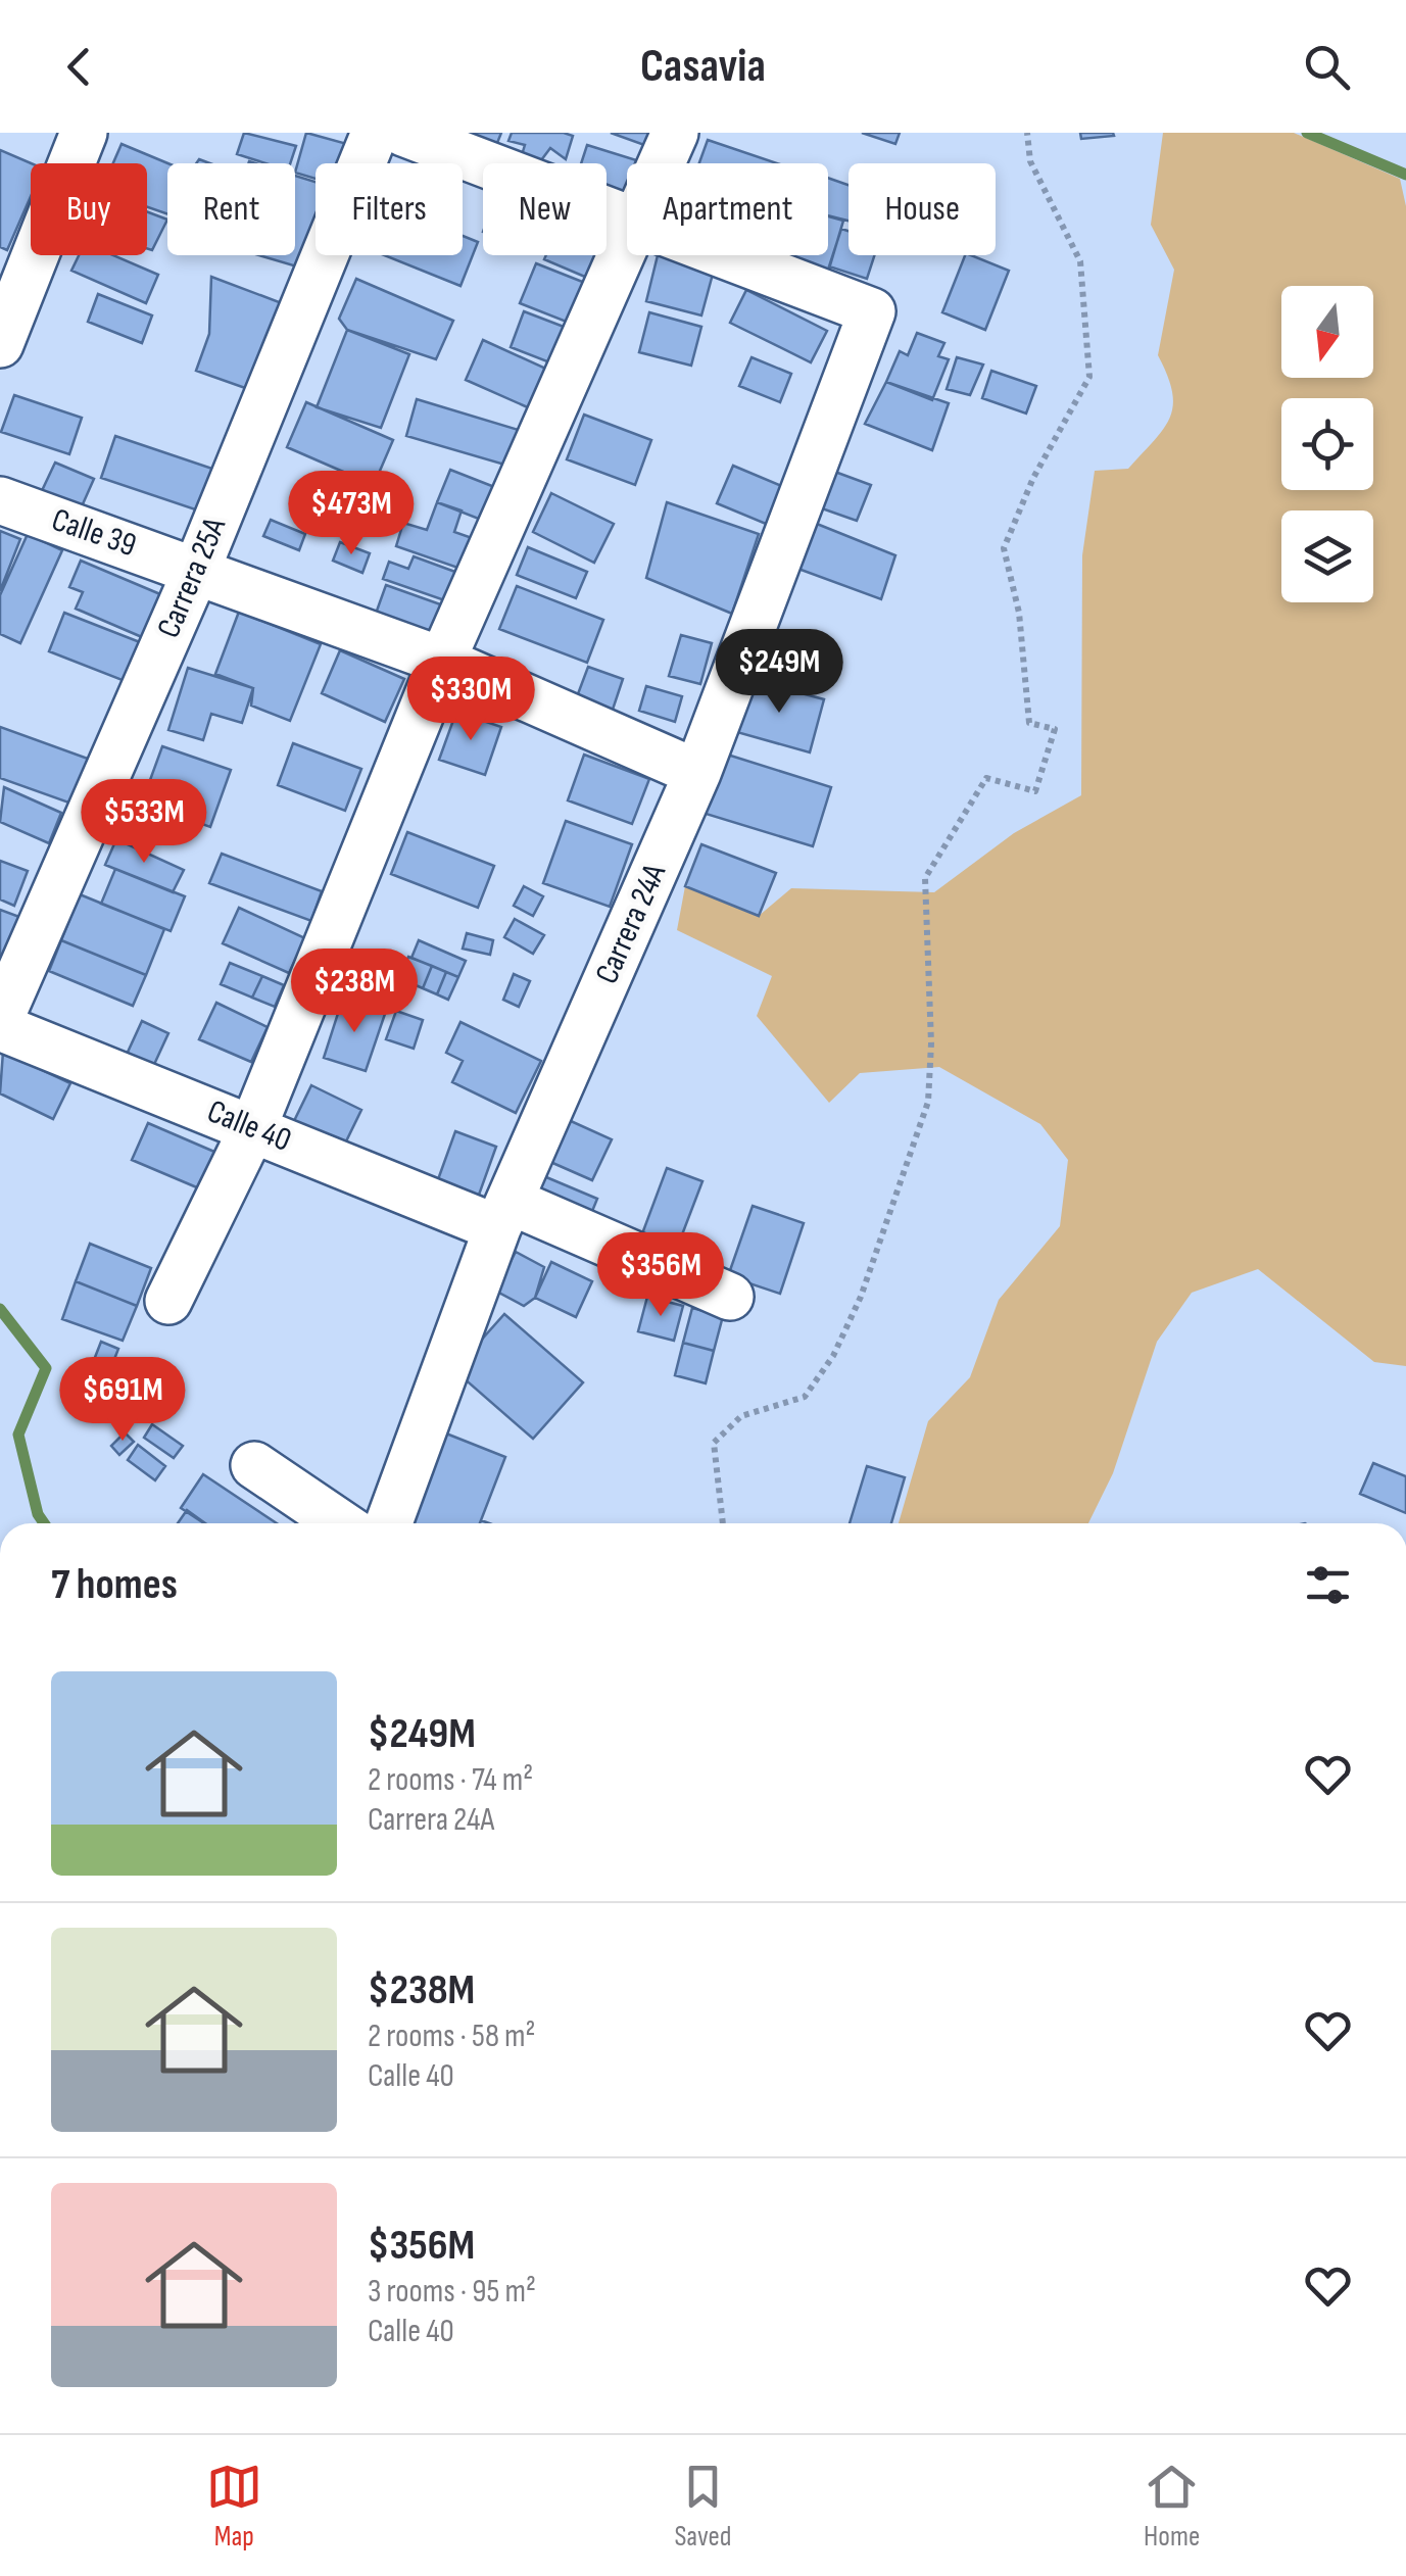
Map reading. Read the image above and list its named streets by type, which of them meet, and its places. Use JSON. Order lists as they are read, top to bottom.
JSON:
{
  "streets": {
    "street": [
      "Calle 39",
      "Carrera 25A",
      "Carrera 24A",
      "Calle 40"
    ]
  },
  "crossings": [
    ["Calle 39", "Carrera 25A"],
    ["Calle 39", "Carrera 24A"],
    ["Carrera 24A", "Calle 40"]
  ],
  "north": "bottom",
  "page": {
    "header": "Casavia",
    "chip": [
      "Buy",
      "Rent",
      "Filters",
      "New",
      "Apartment",
      "House"
    ],
    "price": [
      "$473M",
      "$249M",
      "$330M",
      "$533M",
      "$238M",
      "$356M",
      "$691M"
    ],
    "heading": "7 homes",
    "list": [
      {
        "name": "$249M",
        "note": "2 rooms · 74 m² · Carrera 24A"
      },
      {
        "name": "$238M",
        "note": "2 rooms · 58 m² · Calle 40"
      },
      {
        "name": "$356M",
        "note": "3 rooms · 95 m² · Calle 40"
      }
    ],
    "tabs": ["Map", "Saved", "Home"]
  }
}
